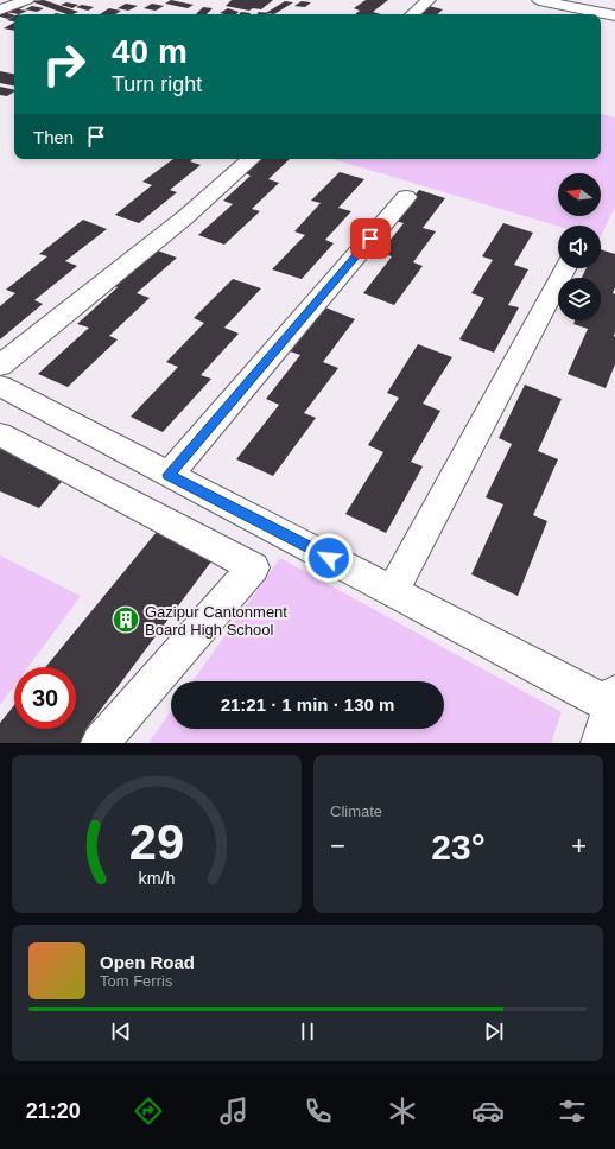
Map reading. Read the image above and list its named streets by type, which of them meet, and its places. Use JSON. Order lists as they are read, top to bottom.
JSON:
{
  "places": {
    "building": ["Gazipur Cantonment Board High School"]
  },
  "north": "left",
  "page": {
    "turn": ["40 m", "Turn right"],
    "then": "Then",
    "limit": "30",
    "trip": "21:21 · 1 min · 130 m",
    "tile": "Climate",
    "heat": ["−", "23°", "+"],
    "song": ["Open Road", "Tom Ferris"],
    "tabs": "21:20",
    "gauge": ["29", "km/h"]
  }
}
